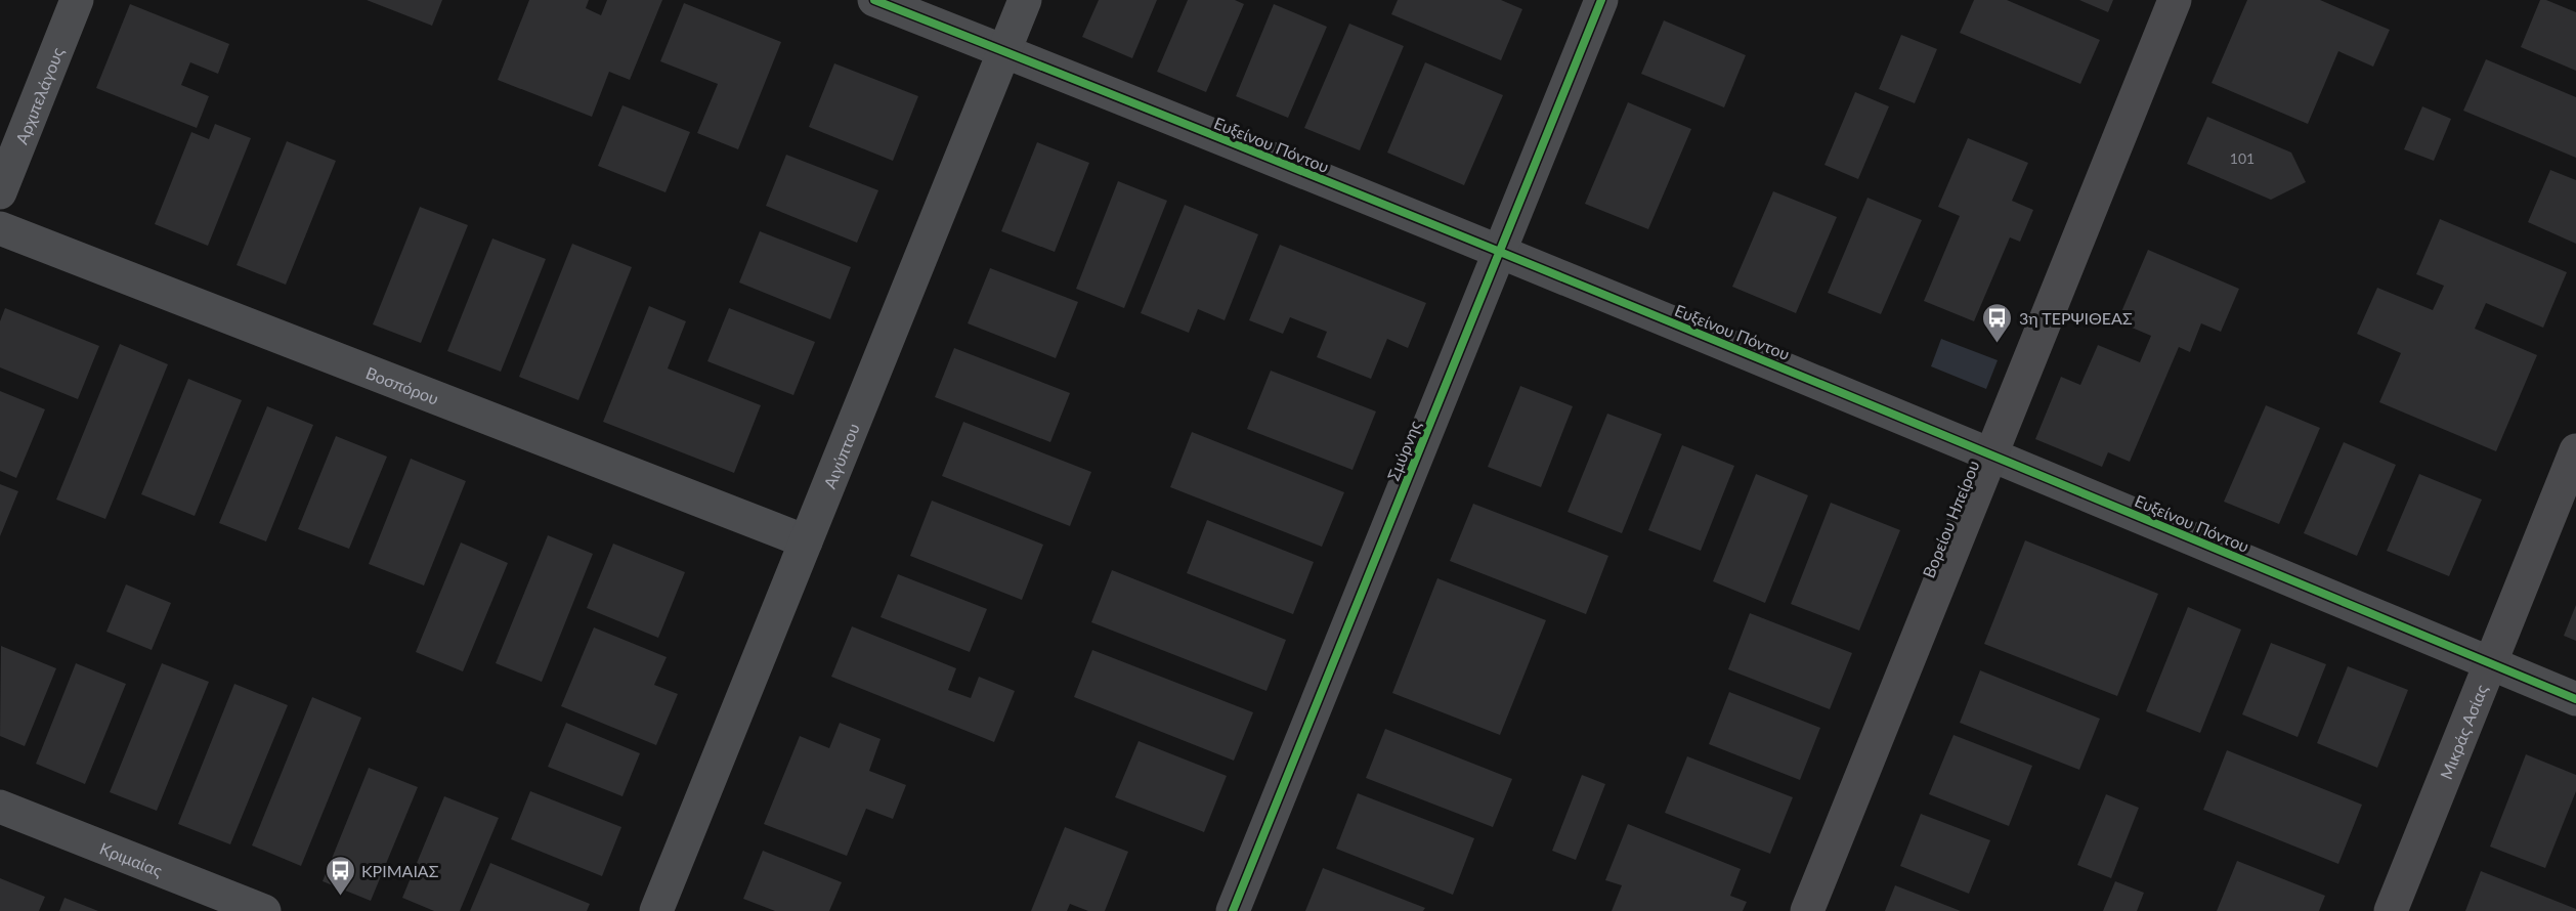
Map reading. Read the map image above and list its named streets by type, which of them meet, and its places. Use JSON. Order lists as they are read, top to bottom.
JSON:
{
  "streets": {
    "street": [
      "Αρχιπελάγους",
      "Ευξείνου Πόντου",
      "Βοσπόρου",
      "Σμύρνης",
      "Αιγύπτου",
      "Βορείου Ηπείρου",
      "Μικράς Ασίας",
      "Κριμαίας"
    ]
  },
  "crossings": [
    ["Ευξείνου Πόντου", "Σμύρνης"],
    ["Ευξείνου Πόντου", "Αιγύπτου"],
    ["Ευξείνου Πόντου", "Βορείου Ηπείρου"],
    ["Ευξείνου Πόντου", "Μικράς Ασίας"],
    ["Βοσπόρου", "Αιγύπτου"]
  ],
  "places": {
    "bus stop": ["3η ΤΕΡΨΙΘΕΑΣ", "ΚΡΙΜΑΙΑΣ"]
  },
  "house_numbers": ["101"]
}
